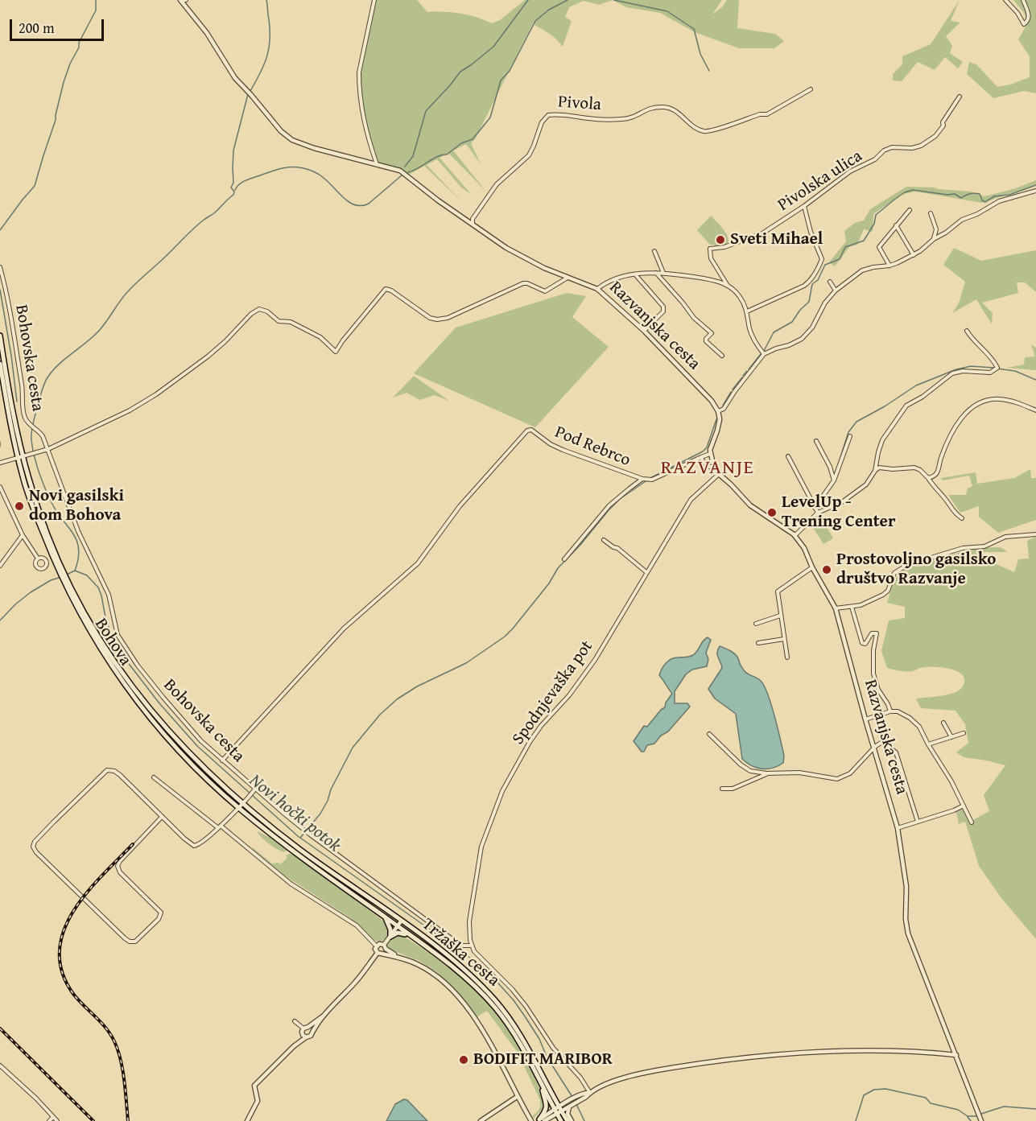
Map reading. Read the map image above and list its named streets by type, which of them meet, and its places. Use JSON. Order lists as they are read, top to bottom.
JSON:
{
  "streets": {
    "main road": ["Bohova", "Tržaška cesta"],
    "street": [
      "Pivola",
      "Pivolska ulica",
      "Razvanjska cesta",
      "Bohovska cesta",
      "Pod Rebrco",
      "Spodnjevaška pot"
    ]
  },
  "crossings": [
    ["Pivola", "Razvanjska cesta"],
    ["Razvanjska cesta", "Spodnjevaška pot"],
    ["Bohovska cesta", "Pod Rebrco"],
    ["Bohovska cesta", "Spodnjevaška pot"],
    ["Bohova", "Tržaška cesta"]
  ],
  "districts": ["RAZVANJE"],
  "water": ["Novi hočki potok"],
  "places": [
    "Sveti Mihael",
    "Novi gasilski dom Bohova",
    "LevelUp - Trening Center",
    "Prostovoljno gasilsko društvo Razvanje",
    "BODIFIT MARIBOR"
  ],
  "scale_bar": "200 m"
}
